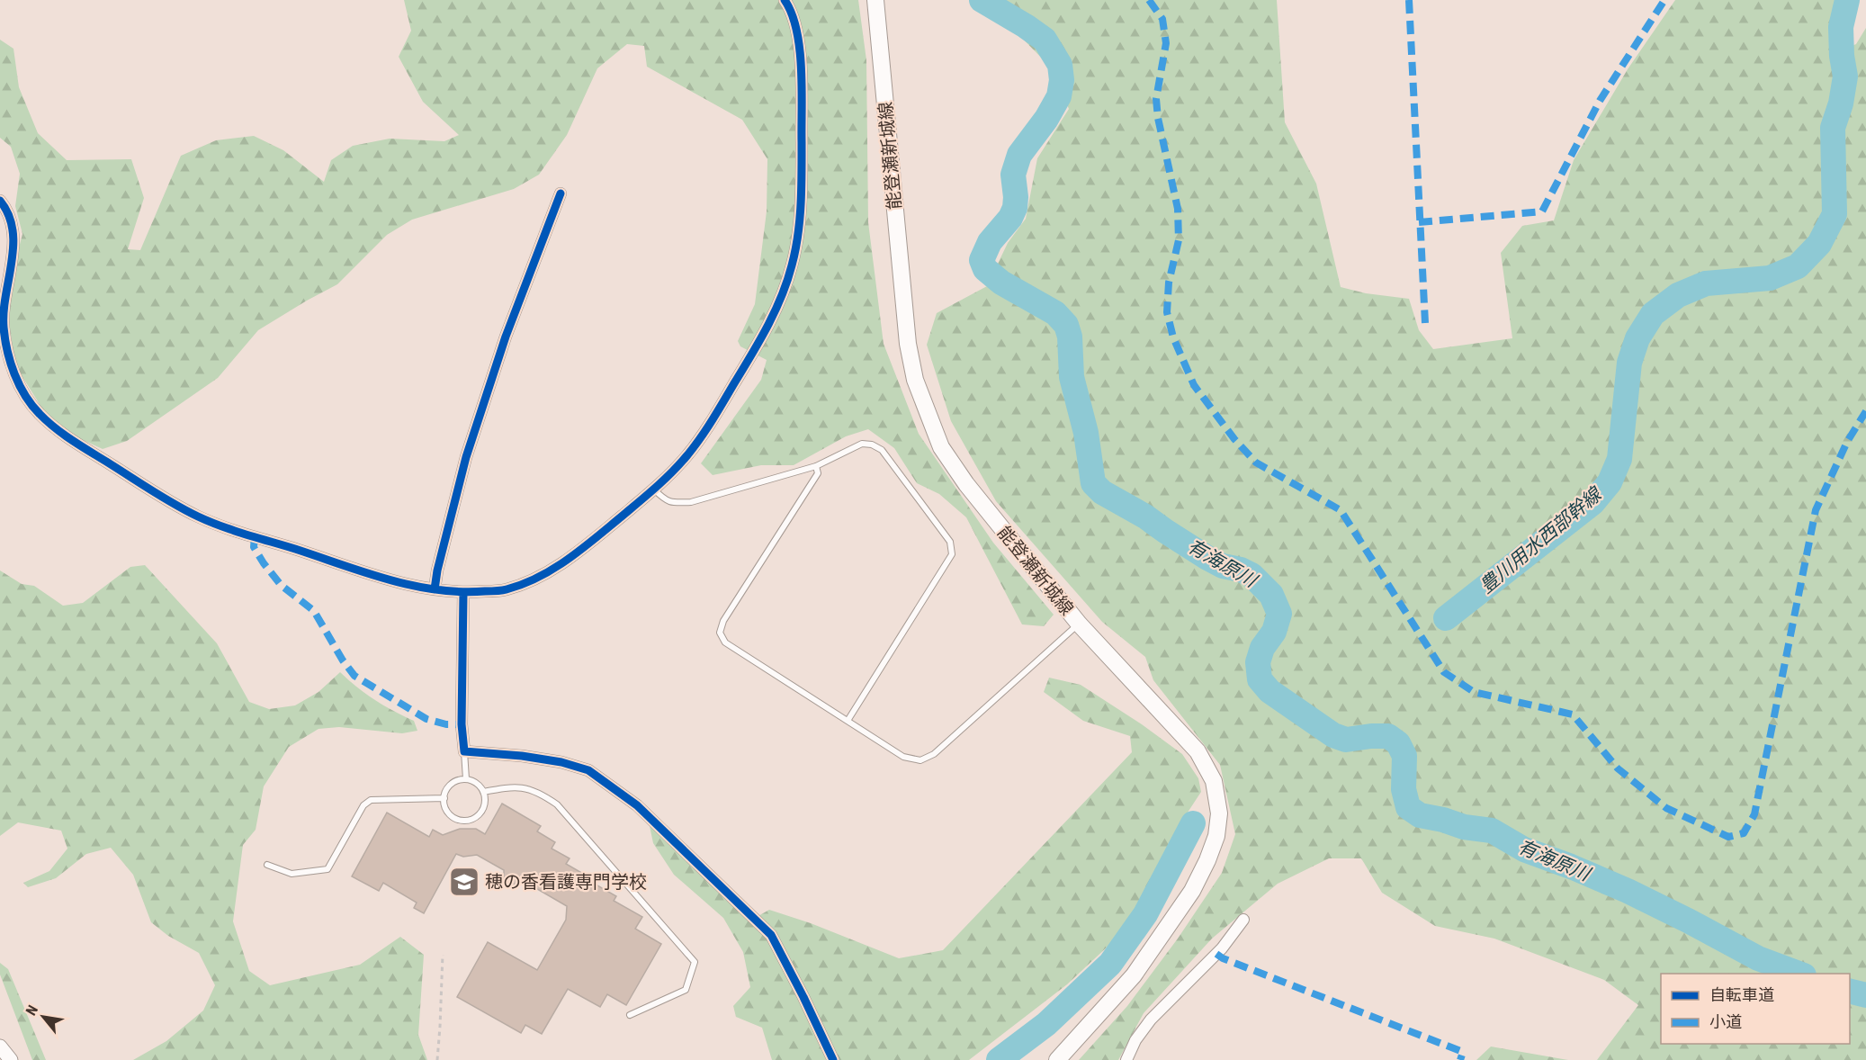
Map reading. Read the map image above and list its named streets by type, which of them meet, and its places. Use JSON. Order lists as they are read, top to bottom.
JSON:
{
  "streets": {
    "main road": ["能登瀬新城線"]
  },
  "water": ["豊川用水西部幹線", "有海原川"],
  "places": {
    "school or university": ["穂の香看護専門学校"]
  },
  "legend": ["自転車道", "小道"],
  "north": "top left"
}
